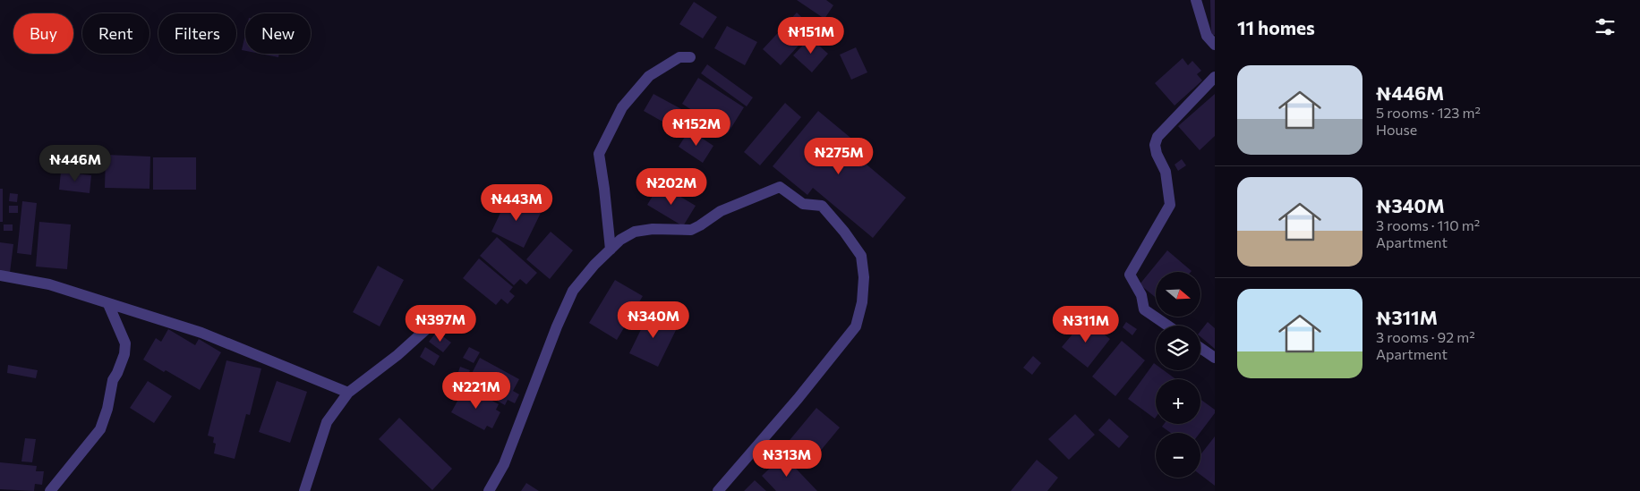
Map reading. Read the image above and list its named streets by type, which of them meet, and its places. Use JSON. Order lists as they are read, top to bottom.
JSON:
{
  "north": "right",
  "page": {
    "heading": "11 homes",
    "chip": [
      "Buy",
      "Rent",
      "Filters",
      "New"
    ],
    "price": [
      "₦151M",
      "₦152M",
      "₦275M",
      "₦446M",
      "₦202M",
      "₦443M",
      "₦340M",
      "₦397M",
      "₦311M",
      "₦221M",
      "₦313M"
    ],
    "list": [
      {
        "name": "₦446M",
        "note": "5 rooms · 123 m² · House"
      },
      {
        "name": "₦340M",
        "note": "3 rooms · 110 m² · Apartment"
      },
      {
        "name": "₦311M",
        "note": "3 rooms · 92 m² · Apartment"
      }
    ],
    "map_buttons": ["+", "−"]
  }
}
